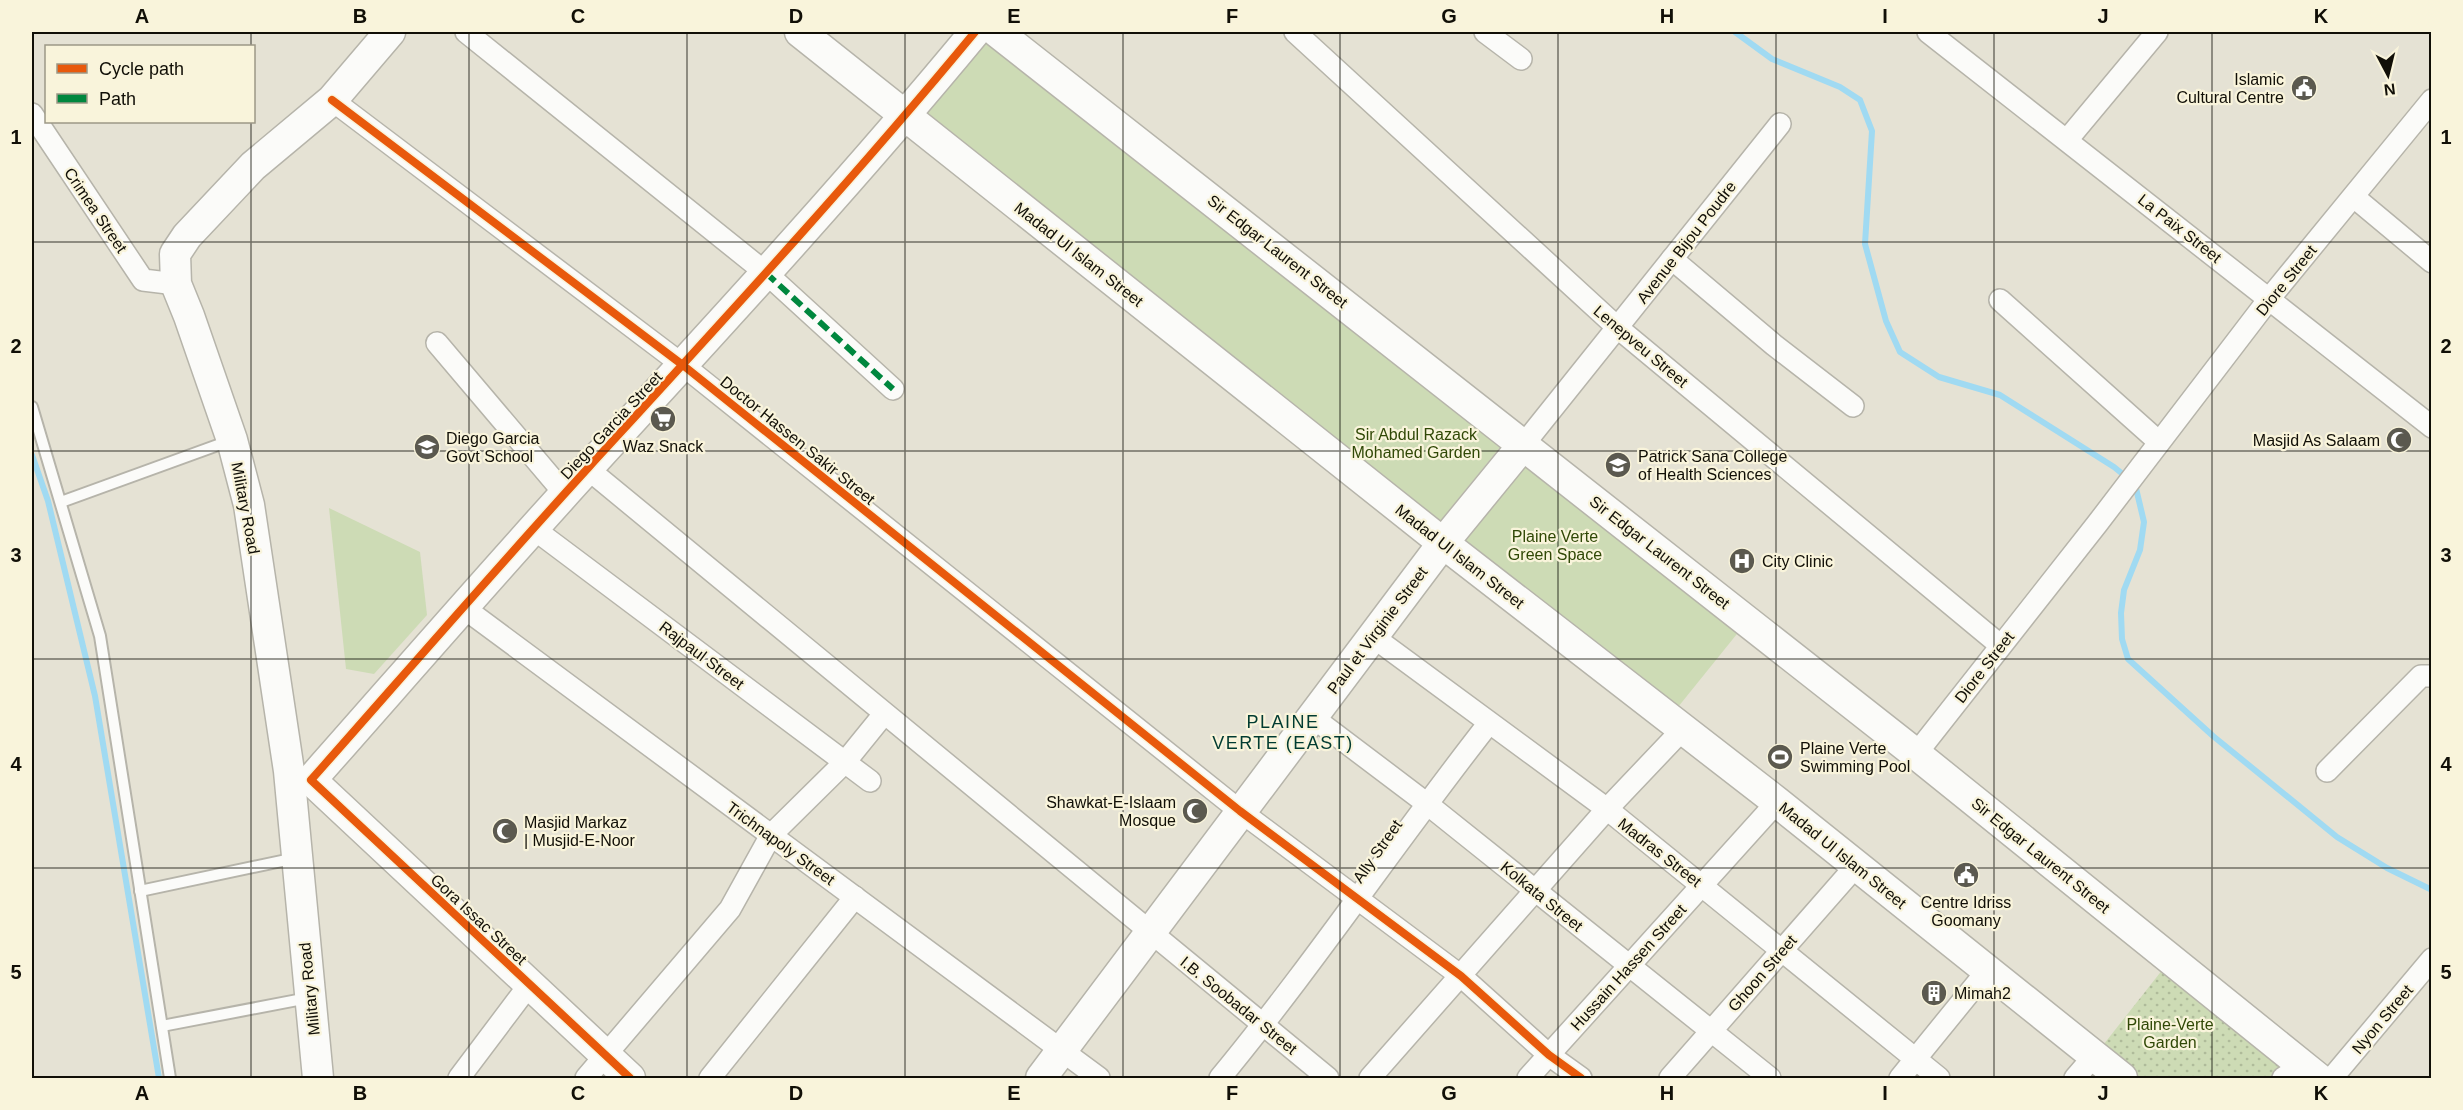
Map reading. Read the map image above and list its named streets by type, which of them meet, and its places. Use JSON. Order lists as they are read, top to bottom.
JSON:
{
  "streets": {
    "street": [
      "Crimea Street",
      "La Paix Street",
      "Avenue Bijou Poudre",
      "Sir Edgar Laurent Street",
      "Madad Ul Islam Street",
      "Diore Street",
      "Lenepveu Street",
      "Diego Garcia Street",
      "Doctor Hassen Sakir Street",
      "Military Road",
      "Paul et Virginie Street",
      "Rajpaul Street",
      "Trichnapoly Street",
      "Ally Street",
      "Madras Street",
      "Kolkata Street",
      "Gora Issac Street",
      "Hussain Hassen Street",
      "Ghoon Street",
      "I.B. Soobadar Street",
      "Nyon Street"
    ]
  },
  "crossings": [
    ["Crimea Street", "Military Road"],
    ["La Paix Street", "Diore Street"],
    ["Avenue Bijou Poudre", "Sir Edgar Laurent Street"],
    ["Avenue Bijou Poudre", "Lenepveu Street"],
    ["Avenue Bijou Poudre", "Paul et Virginie Street"],
    ["Sir Edgar Laurent Street", "Diore Street"],
    ["Sir Edgar Laurent Street", "Paul et Virginie Street"],
    ["Madad Ul Islam Street", "Diego Garcia Street"],
    ["Madad Ul Islam Street", "Paul et Virginie Street"],
    ["Madad Ul Islam Street", "Hussain Hassen Street"],
    ["Madad Ul Islam Street", "Ghoon Street"],
    ["Diore Street", "Lenepveu Street"],
    ["Diego Garcia Street", "Doctor Hassen Sakir Street"],
    ["Diego Garcia Street", "Rajpaul Street"],
    ["Diego Garcia Street", "Trichnapoly Street"],
    ["Diego Garcia Street", "Gora Issac Street"],
    ["Diego Garcia Street", "I.B. Soobadar Street"],
    ["Doctor Hassen Sakir Street", "Military Road"],
    ["Doctor Hassen Sakir Street", "Paul et Virginie Street"],
    ["Doctor Hassen Sakir Street", "Ally Street"],
    ["Doctor Hassen Sakir Street", "Hussain Hassen Street"],
    ["Paul et Virginie Street", "Trichnapoly Street"],
    ["Paul et Virginie Street", "Madras Street"],
    ["Paul et Virginie Street", "Kolkata Street"],
    ["Paul et Virginie Street", "I.B. Soobadar Street"],
    ["Ally Street", "Madras Street"],
    ["Ally Street", "Kolkata Street"],
    ["Ally Street", "I.B. Soobadar Street"],
    ["Madras Street", "Hussain Hassen Street"],
    ["Madras Street", "Ghoon Street"],
    ["Kolkata Street", "Hussain Hassen Street"],
    ["Kolkata Street", "Ghoon Street"]
  ],
  "districts": ["PLAINE VERTE (EAST)"],
  "parks": ["Sir Abdul Razack Mohamed Garden", "Plaine Verte Green Space", "Plaine-Verte Garden"],
  "places": {
    "public building": ["Islamic Cultural Centre", "Centre Idriss Goomany"],
    "supermarket": ["Waz Snack"],
    "mosque": ["Masjid As Salaam", "Shawkat-E-Islaam Mosque", "Masjid Markaz | Musjid-E-Noor"],
    "school or university": ["Diego Garcia Govt School", "Patrick Sana College of Health Sciences"],
    "hospital": ["City Clinic"],
    "sports": ["Plaine Verte Swimming Pool"],
    "building": ["Mimah2"]
  },
  "legend": ["Cycle path", "Path"],
  "north": "bottom",
  "grid": {
    "columns": [
      "A",
      "B",
      "C",
      "D",
      "E",
      "F",
      "G",
      "H",
      "I",
      "J",
      "K"
    ],
    "rows": [
      "1",
      "2",
      "3",
      "4",
      "5"
    ]
  }
}
